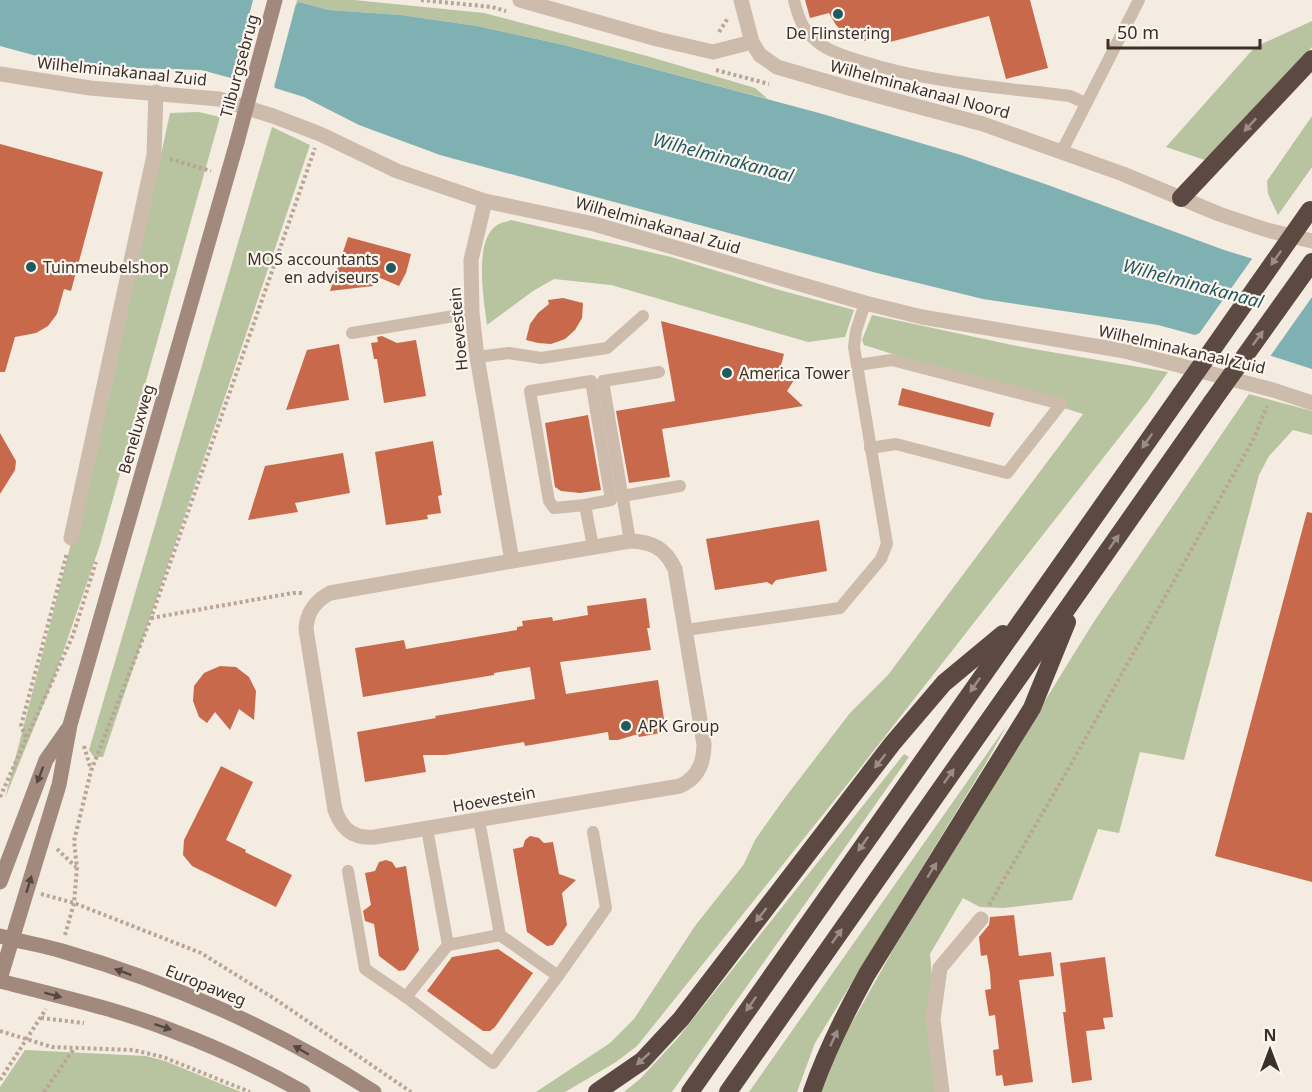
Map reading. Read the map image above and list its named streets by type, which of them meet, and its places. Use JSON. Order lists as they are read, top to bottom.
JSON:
{
  "streets": {
    "main road": ["Tilburgsebrug", "Beneluxweg", "Europaweg"],
    "street": ["Wilhelminakanaal Zuid", "Wilhelminakanaal Noord", "Hoevestein"]
  },
  "crossings": [
    ["Tilburgsebrug", "Beneluxweg"],
    ["Wilhelminakanaal Zuid", "Hoevestein"],
    ["Beneluxweg", "Europaweg"]
  ],
  "water": ["Wilhelminakanaal"],
  "places": [
    "De Flinstering",
    "Tuinmeubelshop",
    "MOS accountants en adviseurs",
    "America Tower",
    "APK Group"
  ],
  "scale_bar": "50 m",
  "north": "top"
}
